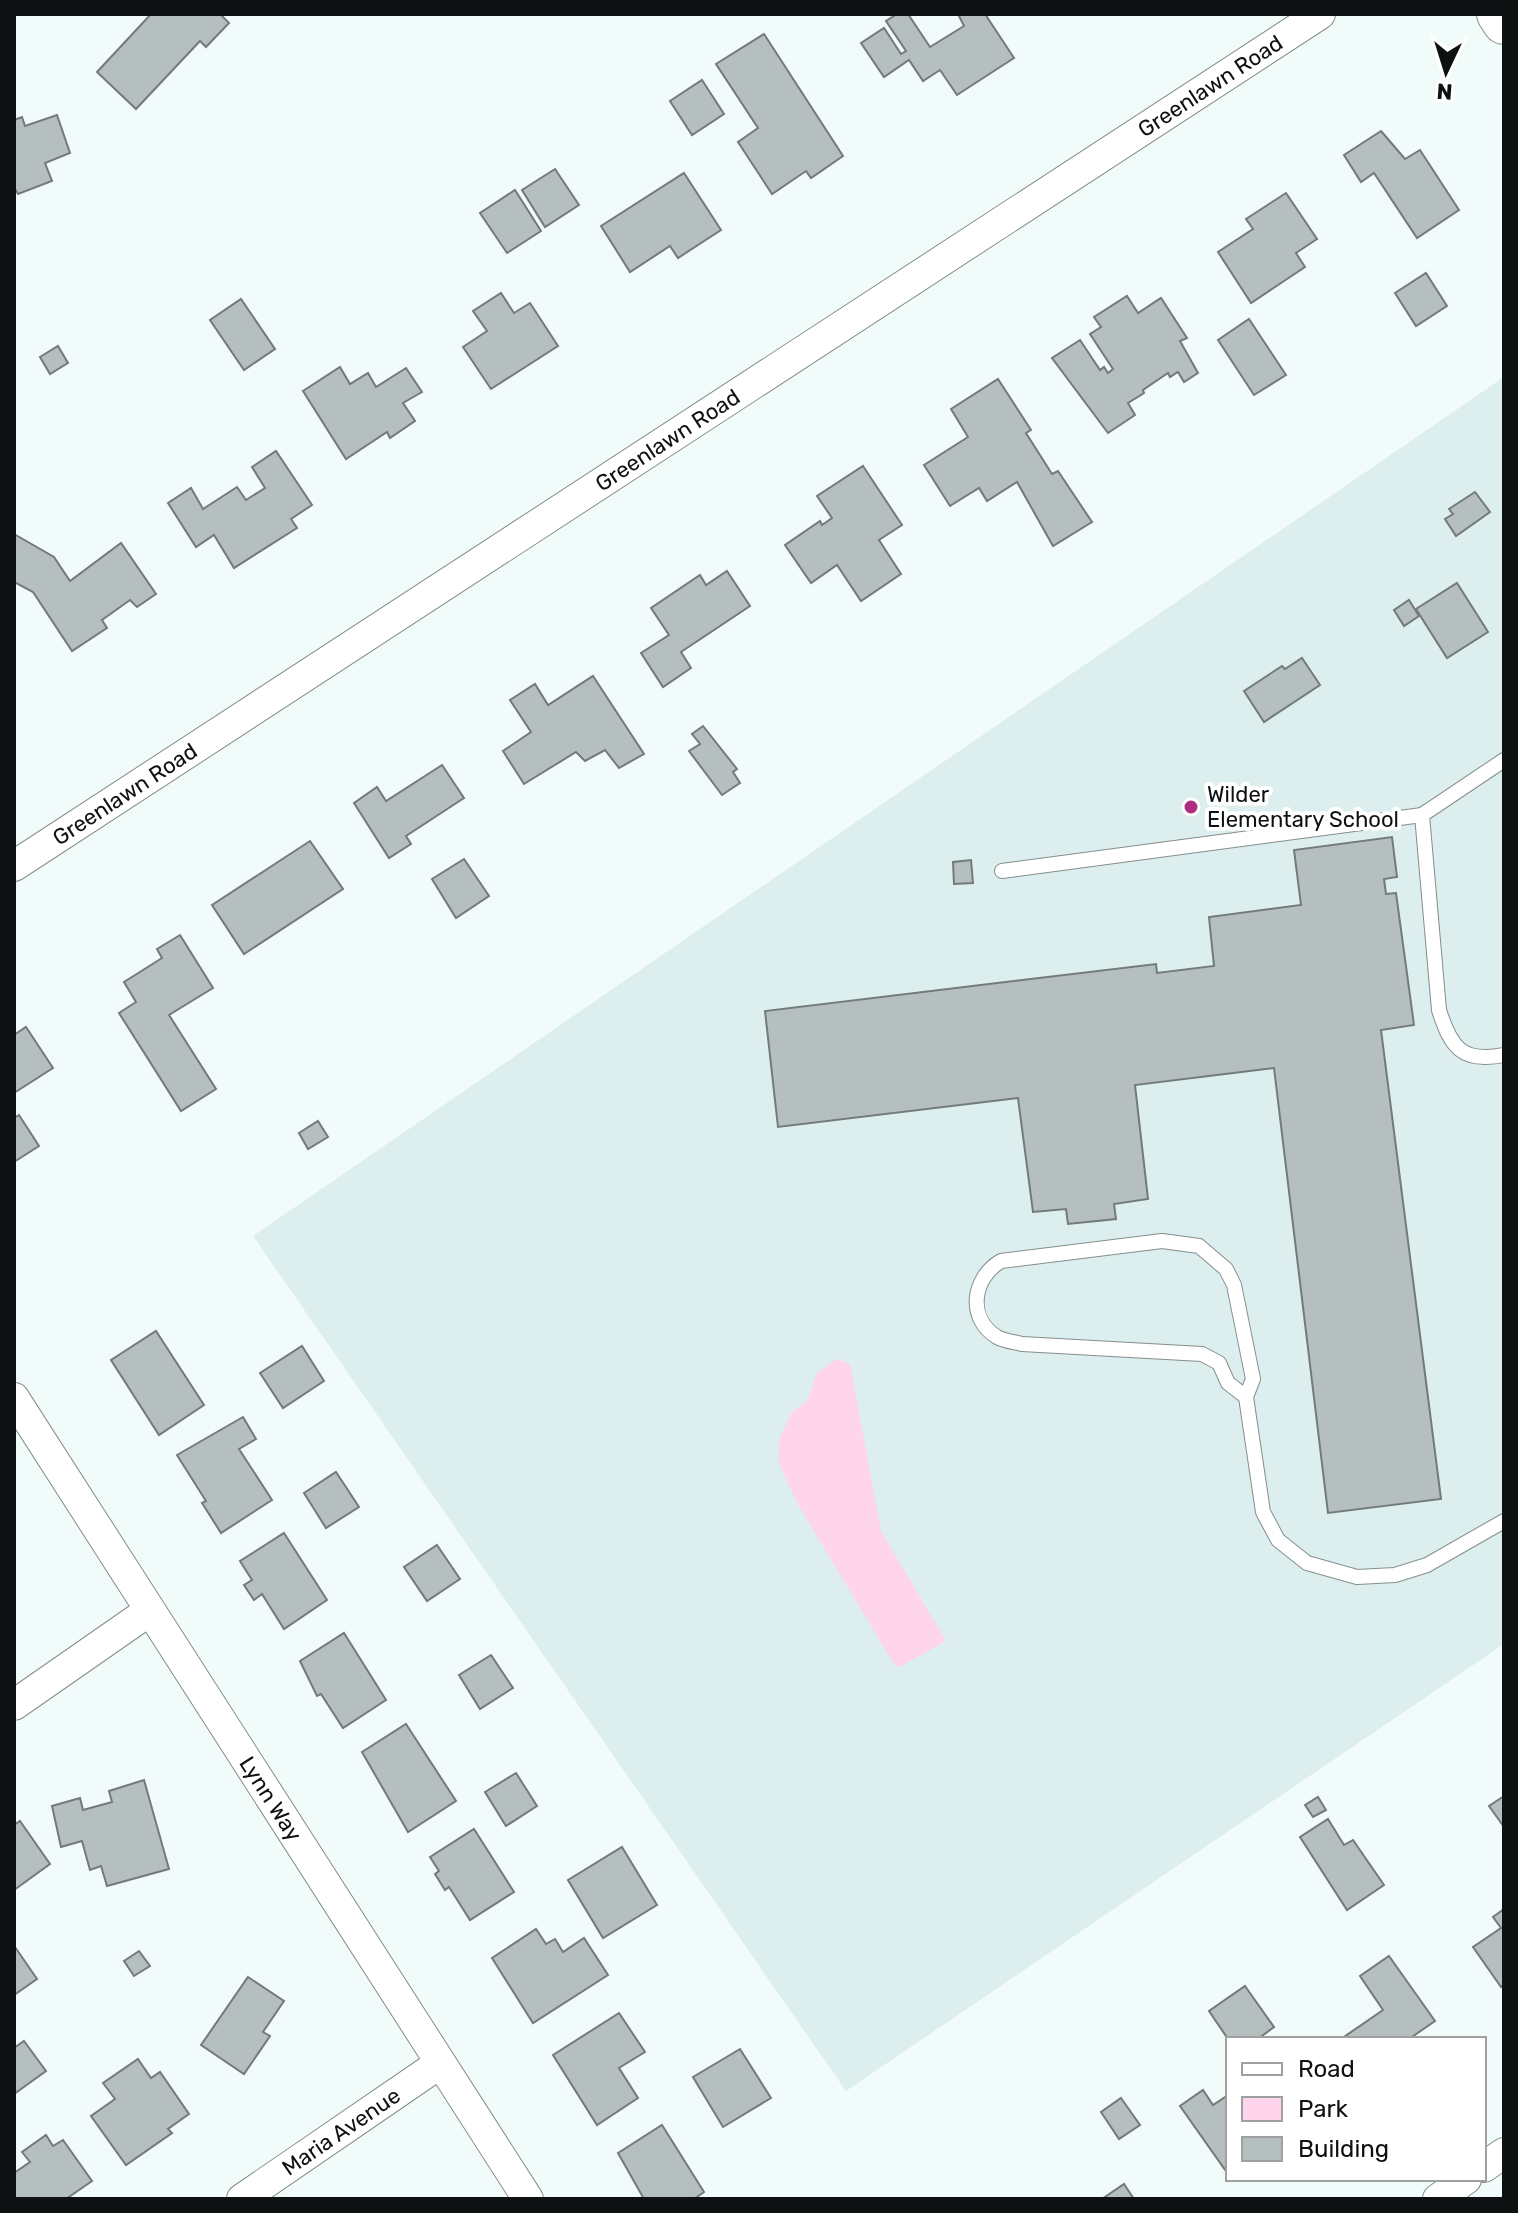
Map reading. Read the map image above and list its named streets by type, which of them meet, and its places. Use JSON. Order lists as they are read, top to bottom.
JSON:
{
  "streets": {
    "street": ["Greenlawn Road", "Lynn Way", "Maria Avenue"]
  },
  "crossings": [
    ["Lynn Way", "Maria Avenue"]
  ],
  "places": ["Wilder Elementary School"],
  "legend": ["Road", "Park", "Building"],
  "north": "bottom"
}
